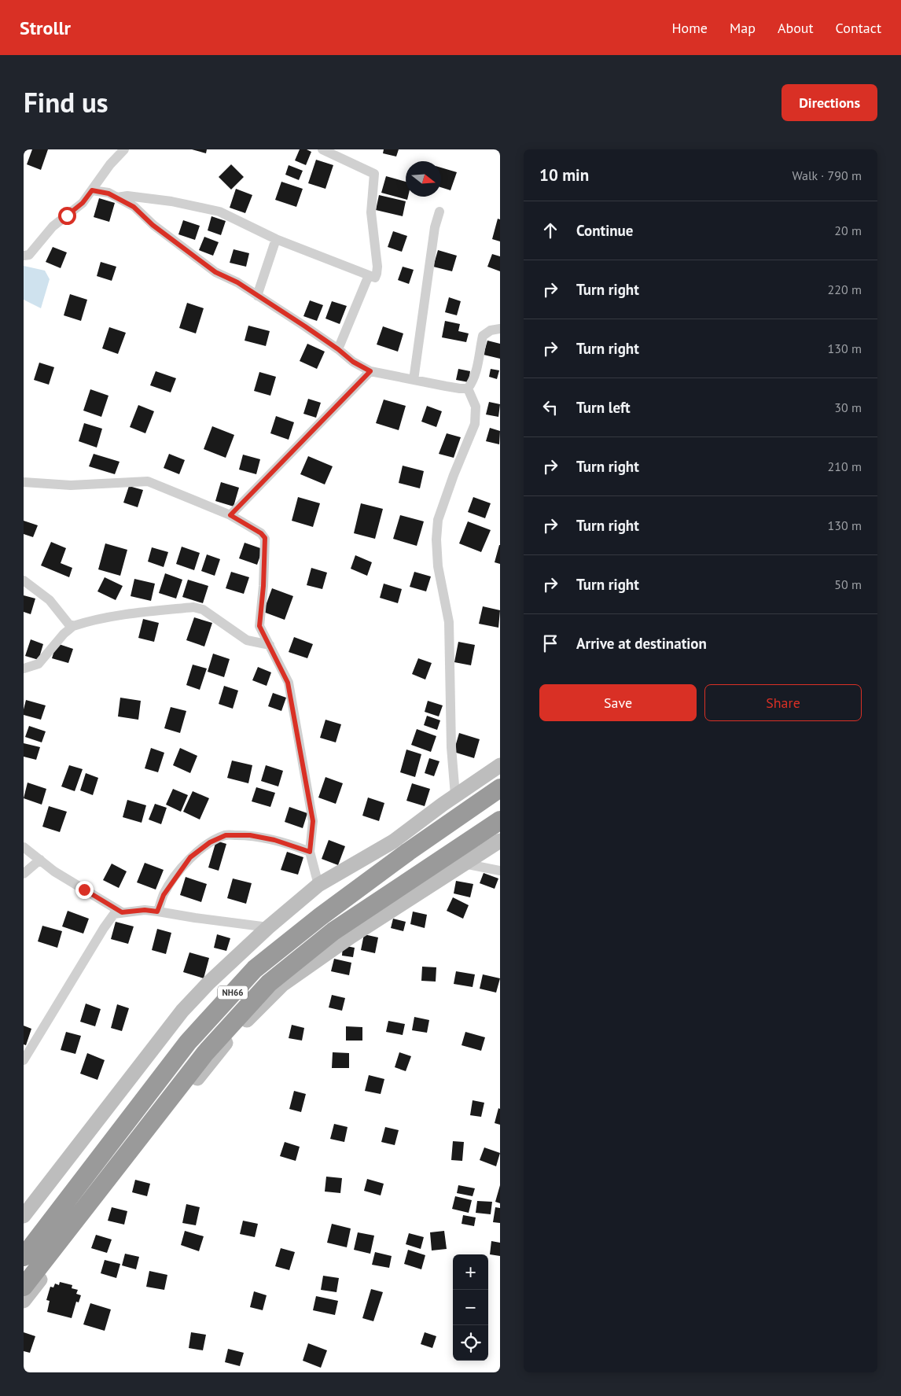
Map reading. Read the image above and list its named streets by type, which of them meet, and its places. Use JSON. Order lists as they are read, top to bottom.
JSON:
{
  "streets": {
    "highway": ["NH66"]
  },
  "north": "right",
  "page": {
    "header": "Strollr",
    "nav": [
      "Home",
      "Map",
      "About",
      "Contact"
    ],
    "title": "Find us",
    "buttons": [
      "Directions",
      ["Save", "Share"]
    ],
    "heading": ["10 min", "Walk · 790 m"],
    "list": [
      ["Continue", "20 m"],
      ["Turn right", "220 m"],
      ["Turn right", "130 m"],
      ["Turn left", "30 m"],
      ["Turn right", "210 m"],
      ["Turn right", "130 m"],
      ["Turn right", "50 m"],
      "Arrive at destination"
    ],
    "map_buttons": ["+", "−"]
  }
}
